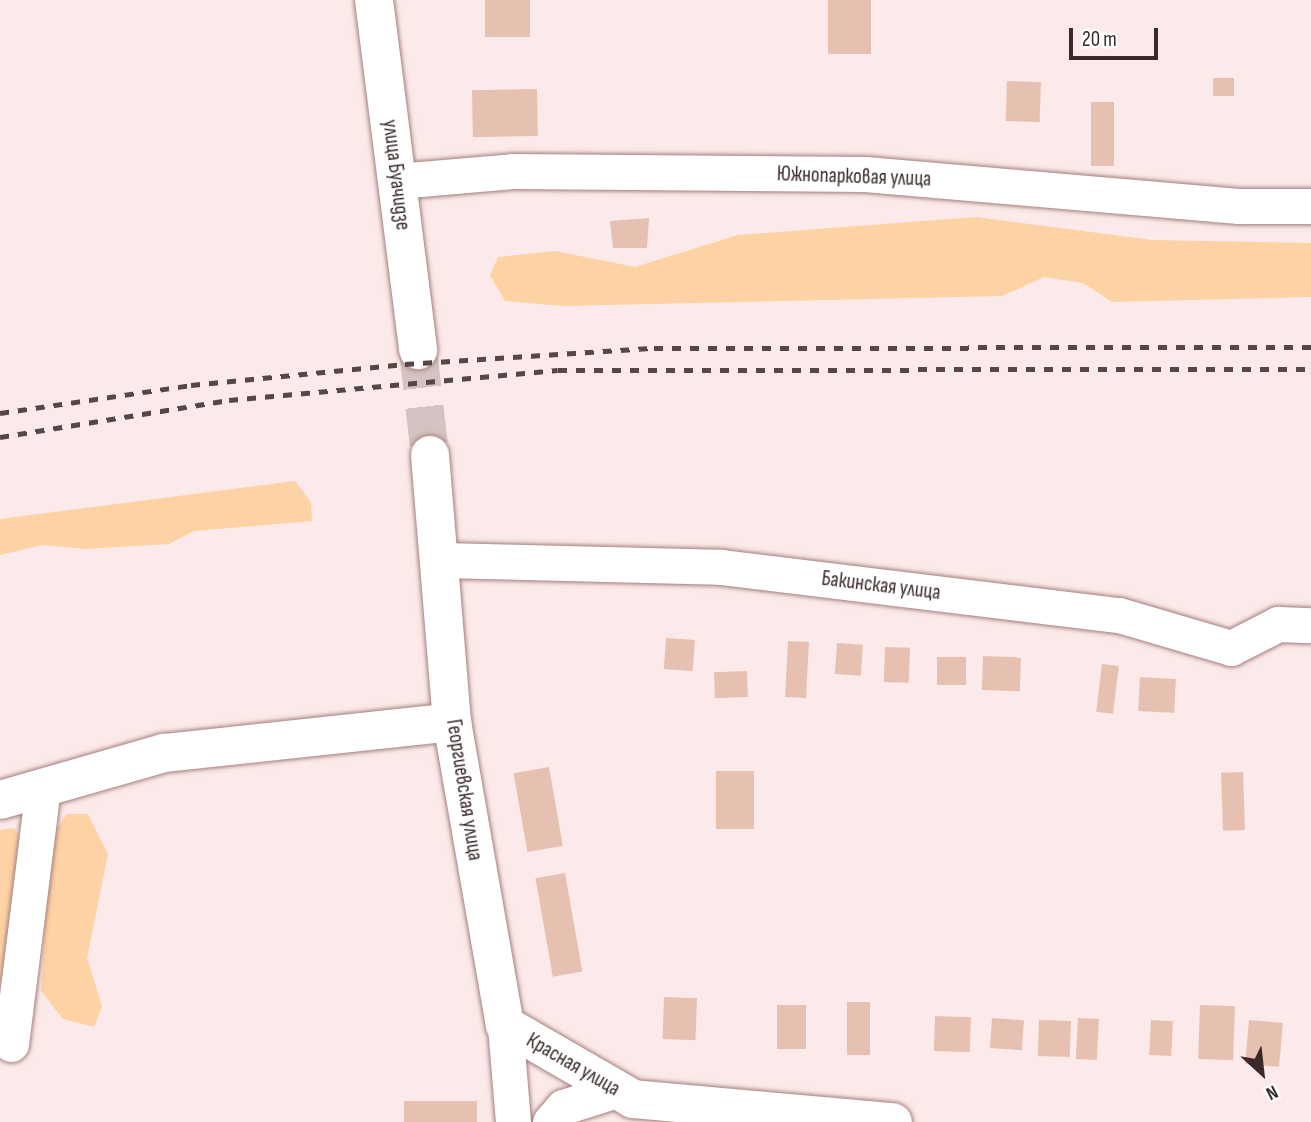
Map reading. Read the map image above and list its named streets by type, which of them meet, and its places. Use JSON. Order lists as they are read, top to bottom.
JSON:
{
  "streets": {
    "street": [
      "улица Буачидзе",
      "Южнопарковая улица",
      "Бакинская улица",
      "Георгиевская улица",
      "Красная улица"
    ]
  },
  "crossings": [
    ["улица Буачидзе", "Южнопарковая улица"],
    ["Бакинская улица", "Георгиевская улица"],
    ["Георгиевская улица", "Красная улица"]
  ],
  "scale_bar": "20 m",
  "north": "bottom right"
}
